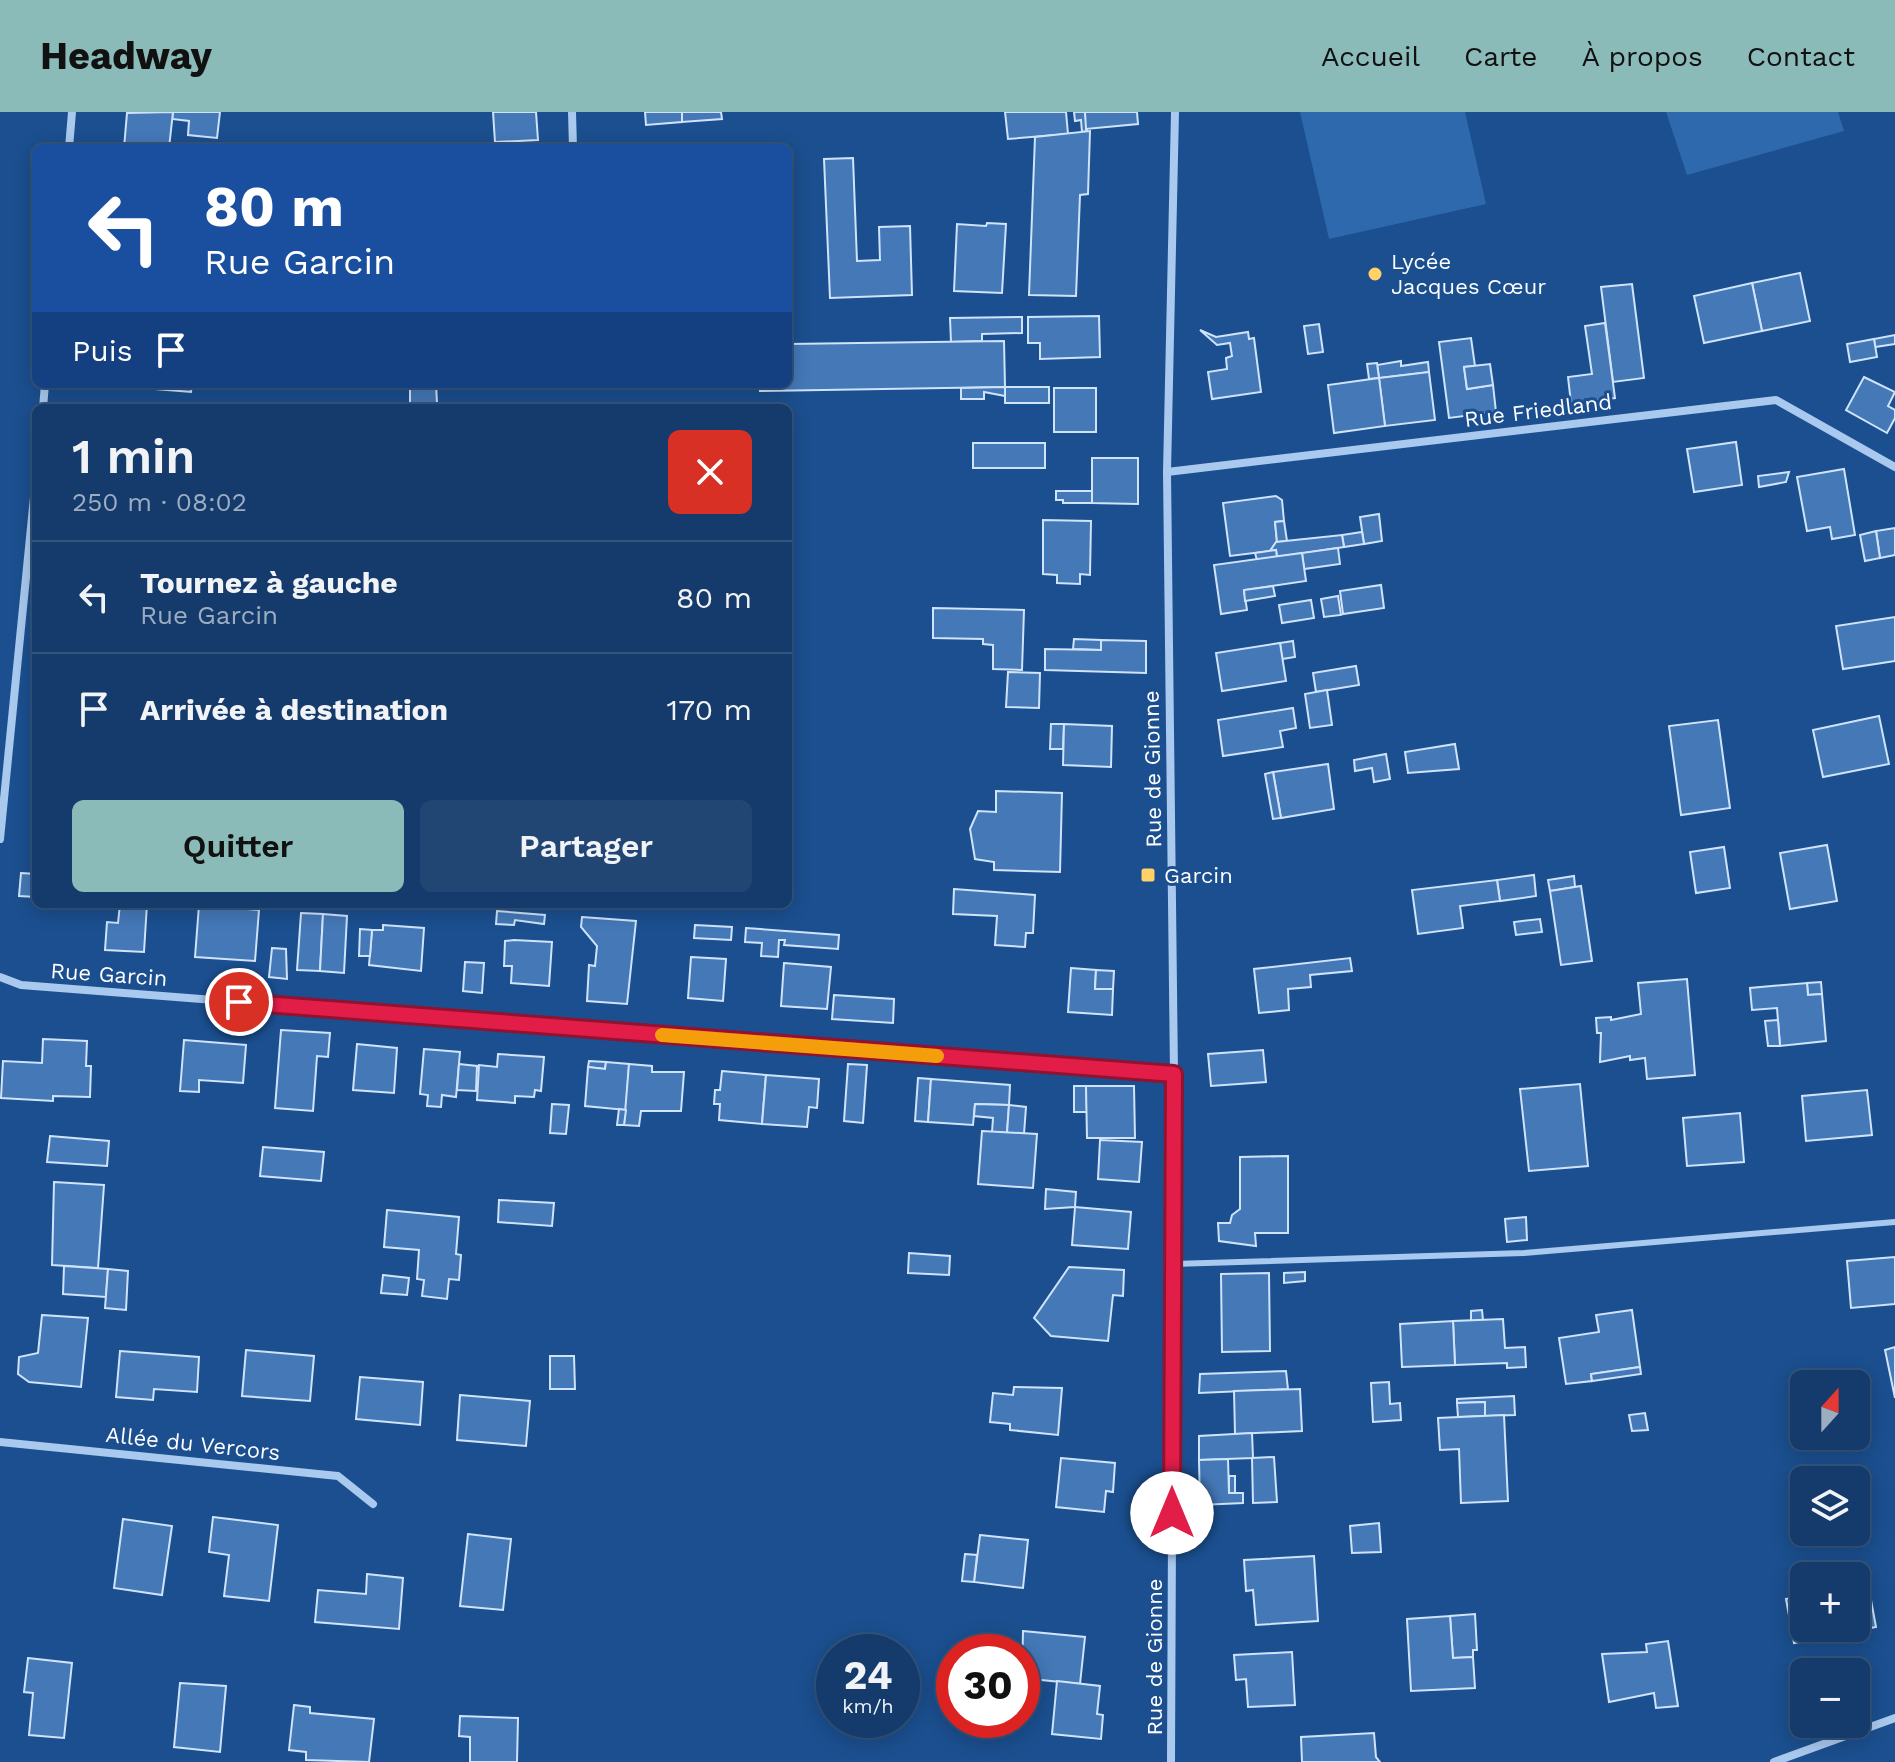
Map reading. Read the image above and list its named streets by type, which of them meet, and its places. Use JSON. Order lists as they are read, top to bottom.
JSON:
{
  "streets": {
    "street": [
      "Rue Friedland",
      "Rue de Gionne",
      "Rue Garcin",
      "Allée du Vercors"
    ]
  },
  "crossings": [
    ["Rue Friedland", "Rue de Gionne"],
    ["Rue de Gionne", "Rue Garcin"]
  ],
  "places": {
    "other": ["Lycée Jacques Cœur"],
    "transit": ["Garcin"]
  },
  "north": "top",
  "page": {
    "header": "Headway",
    "nav": [
      "Accueil",
      "Carte",
      "À propos",
      "Contact"
    ],
    "turn": ["80 m", "Rue Garcin"],
    "then": "Puis",
    "heading": ["1 min", "250 m · 08:02"],
    "list": [
      {
        "name": "Tournez à gauche",
        "note": "Rue Garcin",
        "value": "80 m"
      },
      {
        "name": "Arrivée à destination",
        "value": "170 m"
      }
    ],
    "buttons": ["Quitter", "Partager"],
    "map_buttons": ["+", "−"],
    "speed": "24 km/h",
    "limit": "30"
  }
}
